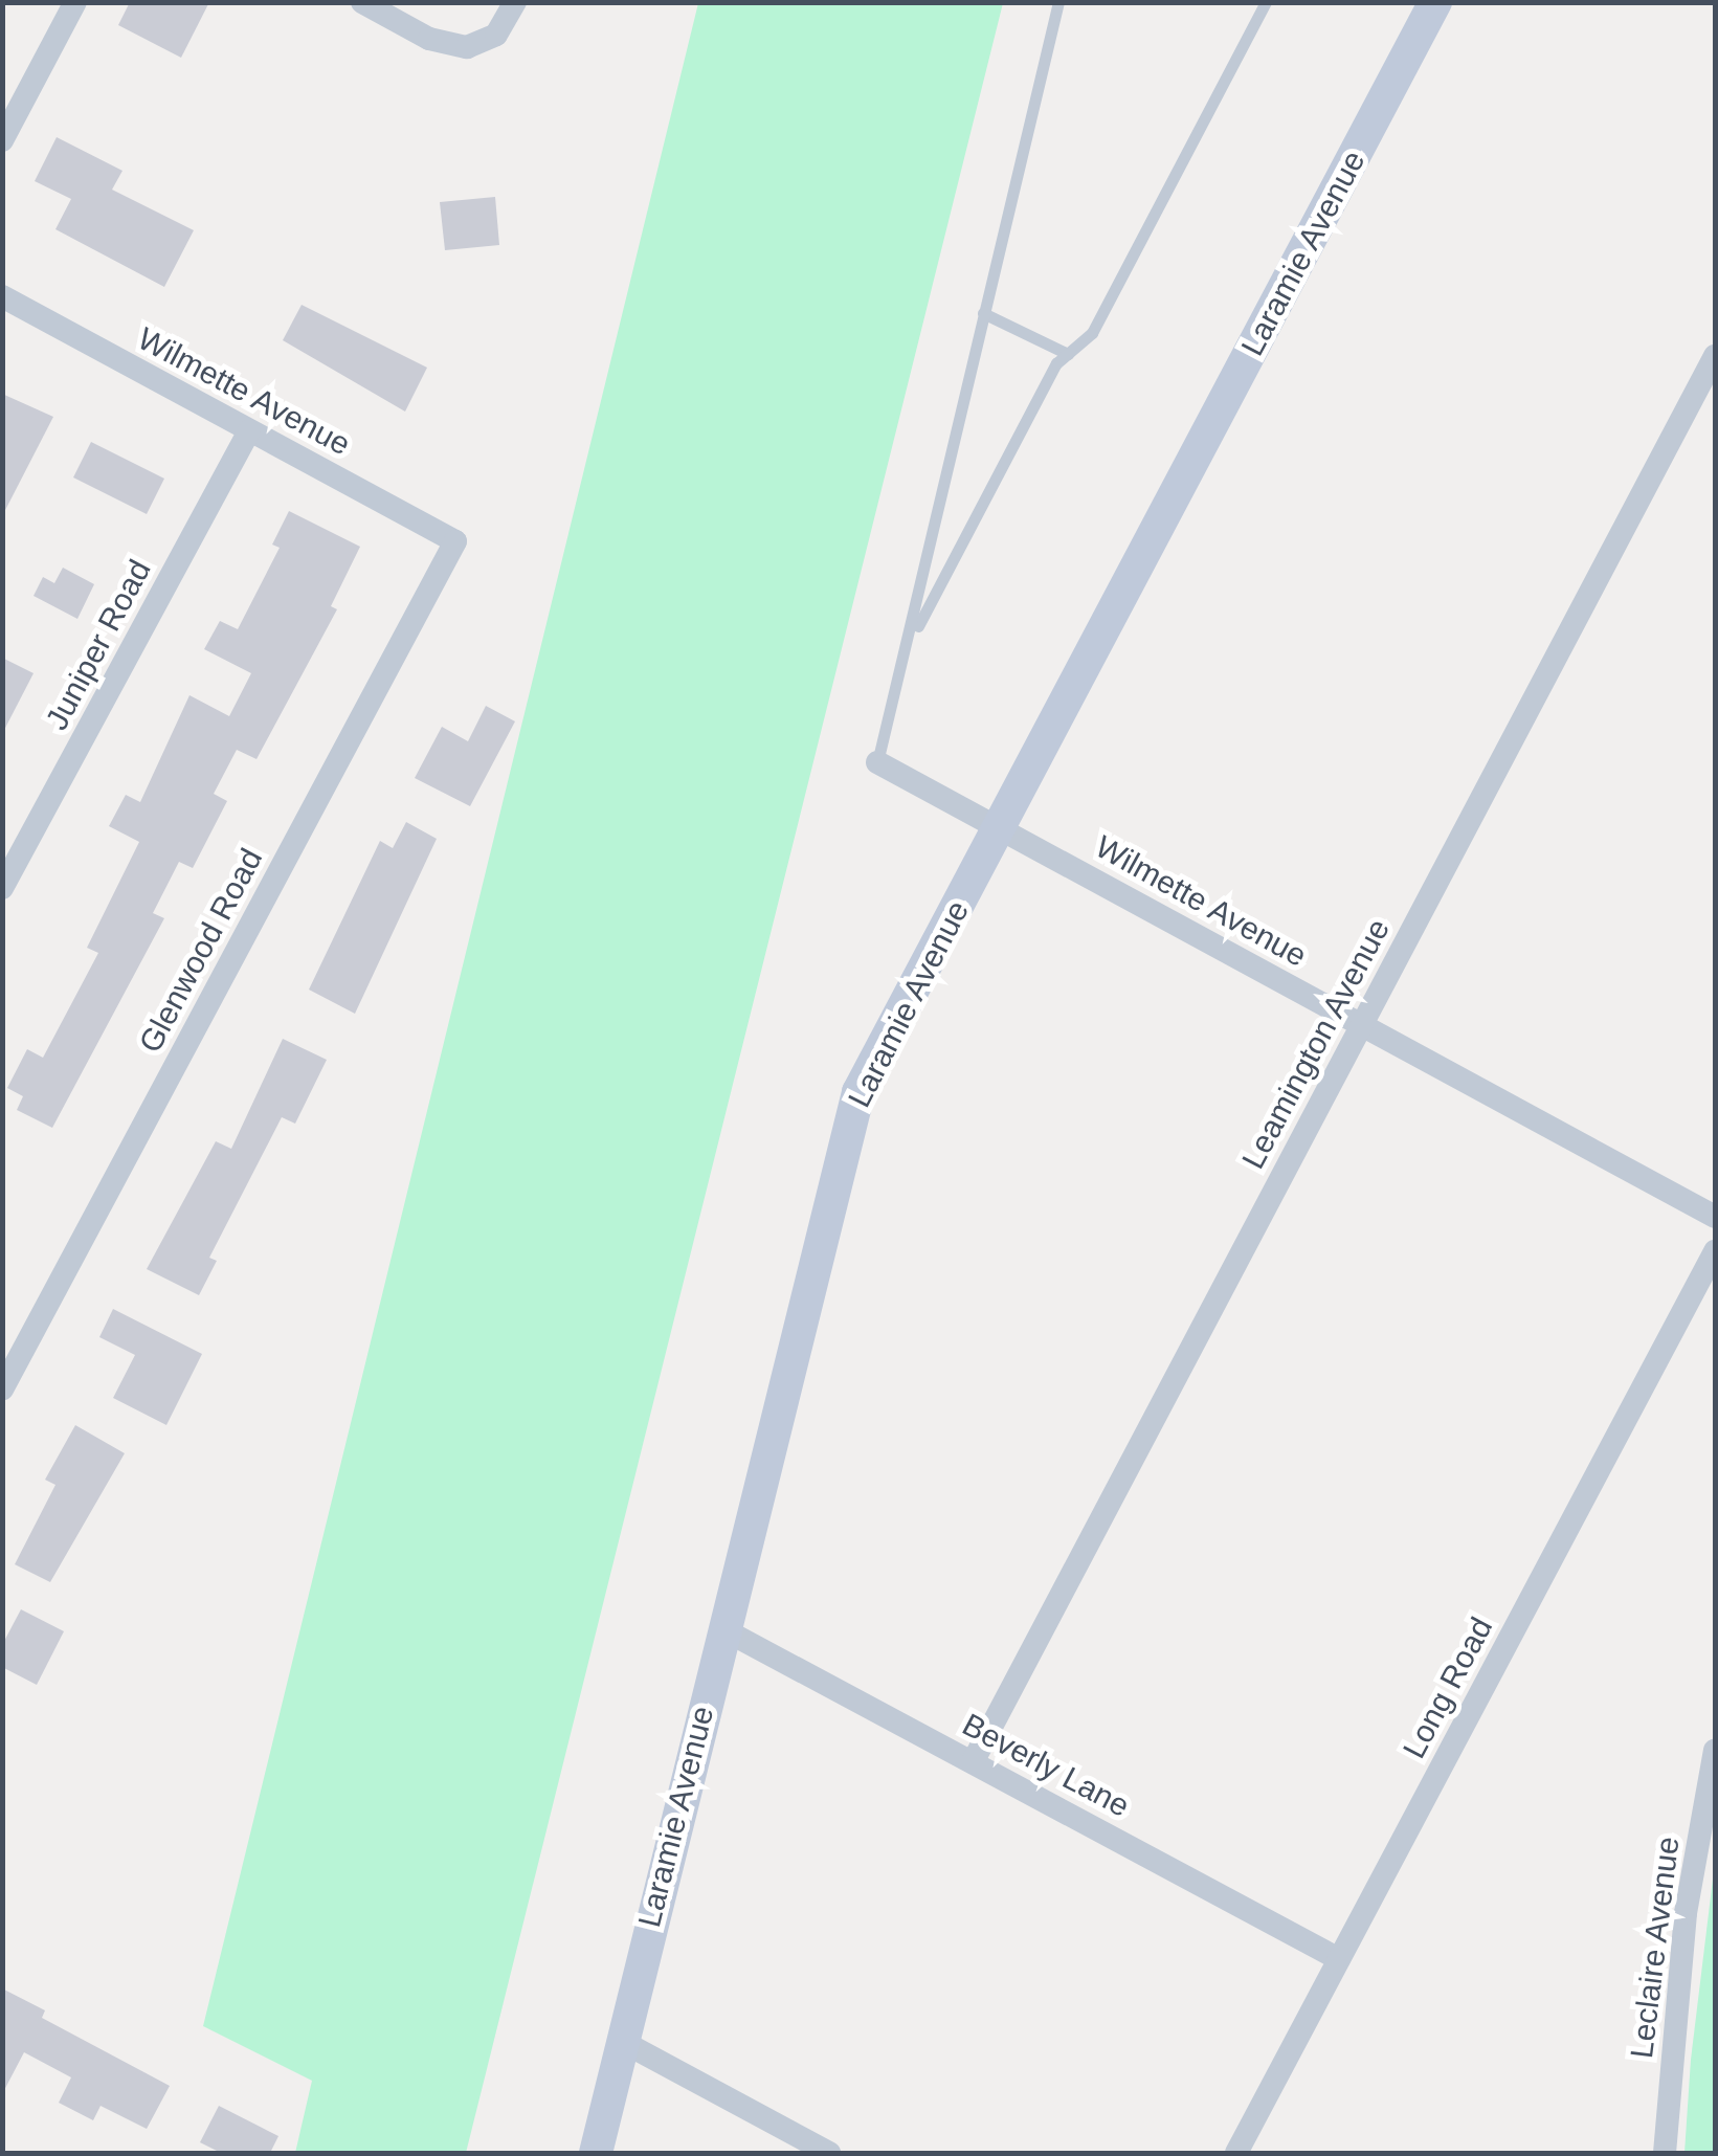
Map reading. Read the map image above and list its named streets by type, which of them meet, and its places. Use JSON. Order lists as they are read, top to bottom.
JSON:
{
  "streets": {
    "street": [
      "Laramie Avenue",
      "Wilmette Avenue",
      "Juniper Road",
      "Glenwood Road",
      "Leamington Avenue",
      "Long Road",
      "Beverly Lane",
      "Leclaire Avenue"
    ]
  },
  "crossings": [
    ["Laramie Avenue", "Wilmette Avenue"],
    ["Laramie Avenue", "Beverly Lane"],
    ["Wilmette Avenue", "Juniper Road"],
    ["Wilmette Avenue", "Glenwood Road"],
    ["Wilmette Avenue", "Leamington Avenue"],
    ["Leamington Avenue", "Beverly Lane"],
    ["Long Road", "Beverly Lane"]
  ]
}
